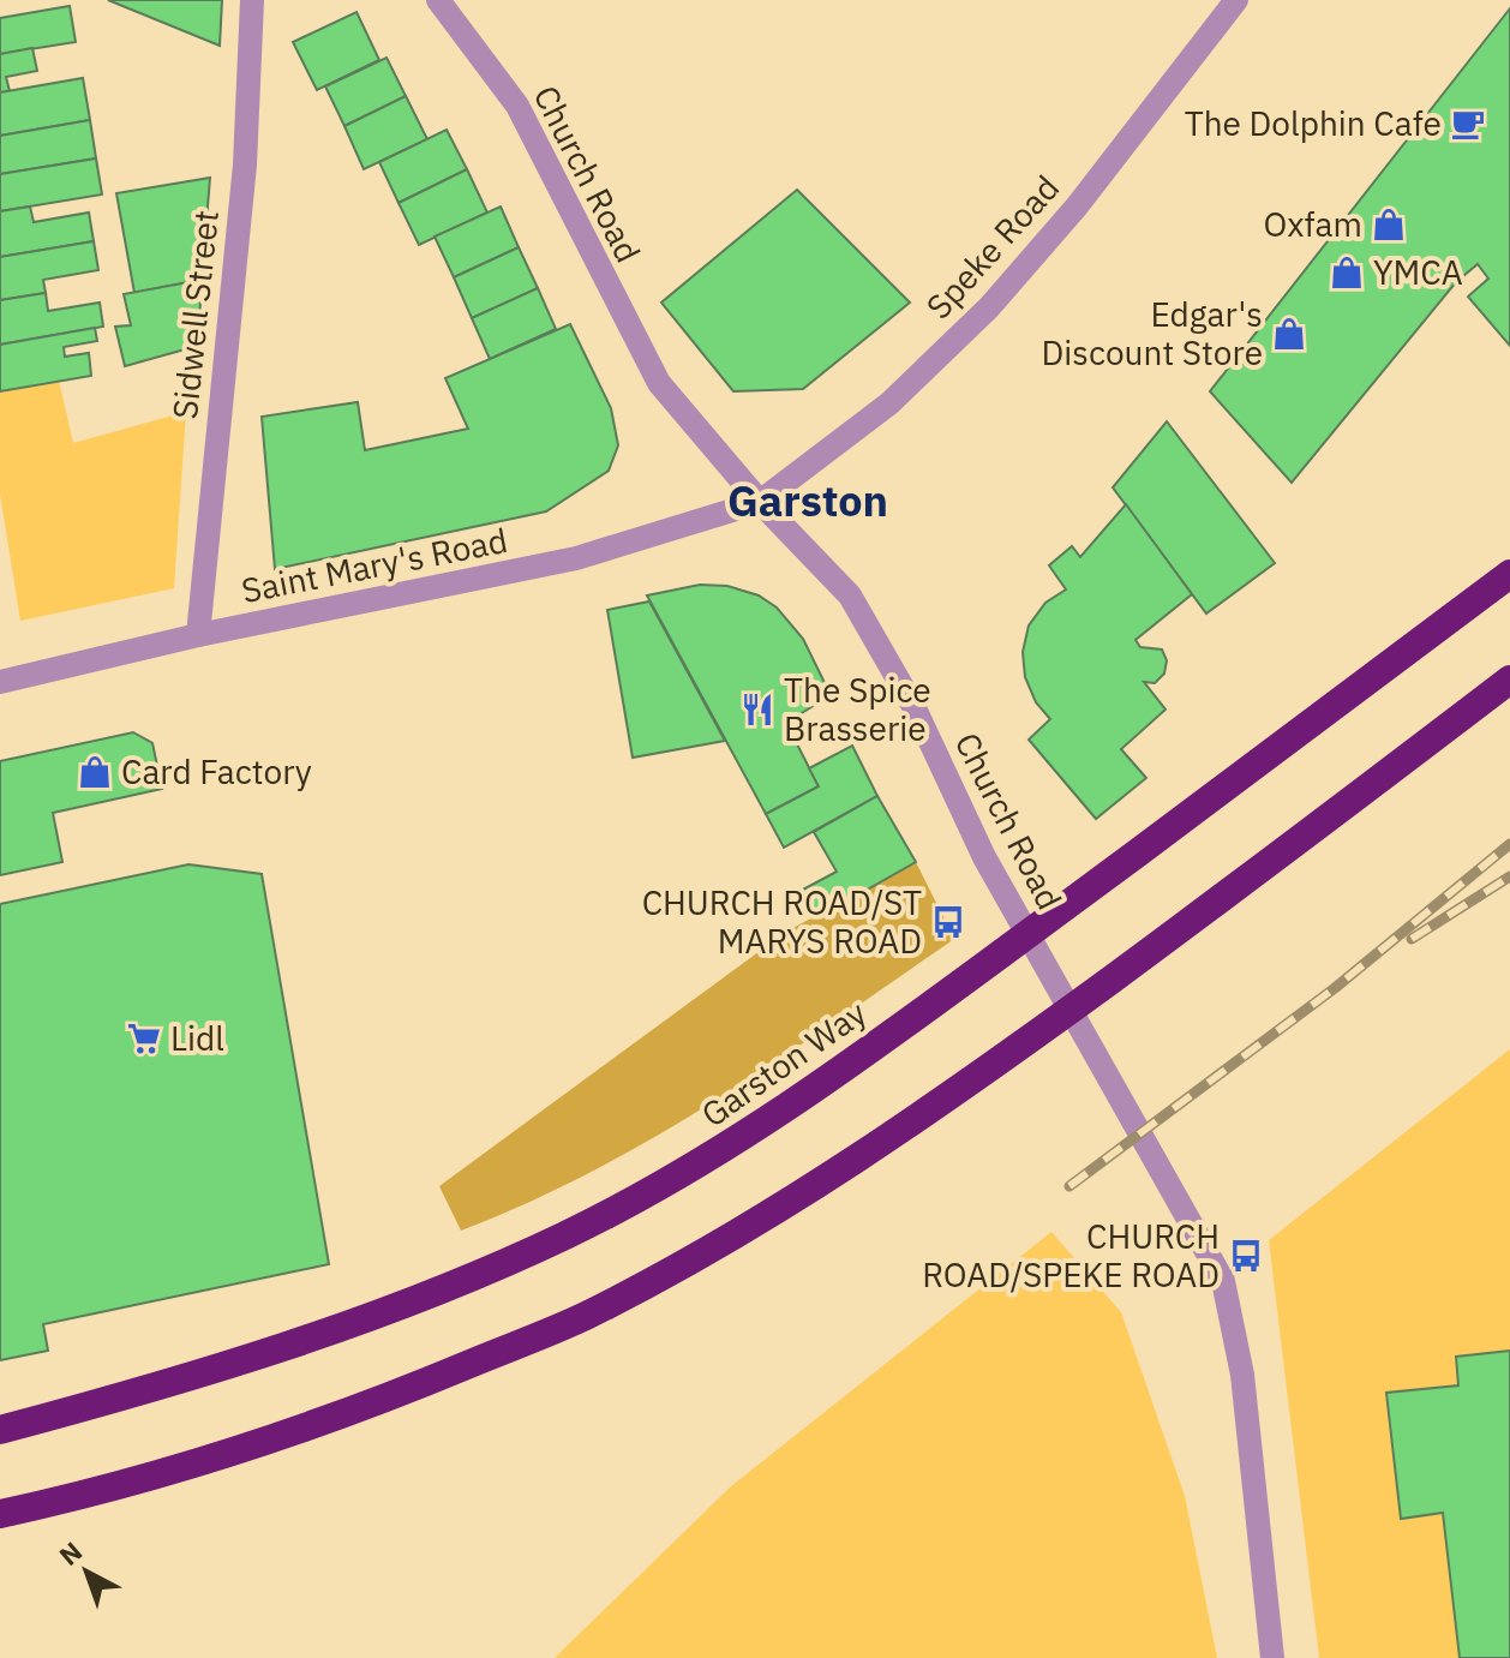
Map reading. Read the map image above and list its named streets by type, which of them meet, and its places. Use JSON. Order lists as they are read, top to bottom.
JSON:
{
  "streets": {
    "highway": ["Garston Way"],
    "street": [
      "Church Road",
      "Speke Road",
      "Sidwell Street",
      "Saint Mary's Road"
    ]
  },
  "crossings": [
    ["Church Road", "Speke Road"],
    ["Church Road", "Saint Mary's Road"],
    ["Speke Road", "Saint Mary's Road"],
    ["Sidwell Street", "Saint Mary's Road"]
  ],
  "districts": ["Garston"],
  "places": {
    "cafe": ["The Dolphin Cafe"],
    "shop": [
      "Oxfam",
      "YMCA",
      "Edgar's Discount Store",
      "Card Factory"
    ],
    "restaurant": ["The Spice Brasserie"],
    "bus stop": ["CHURCH ROAD/ST MARYS ROAD", "CHURCH ROAD/SPEKE ROAD"],
    "supermarket": ["Lidl"]
  },
  "north": "top left"
}
